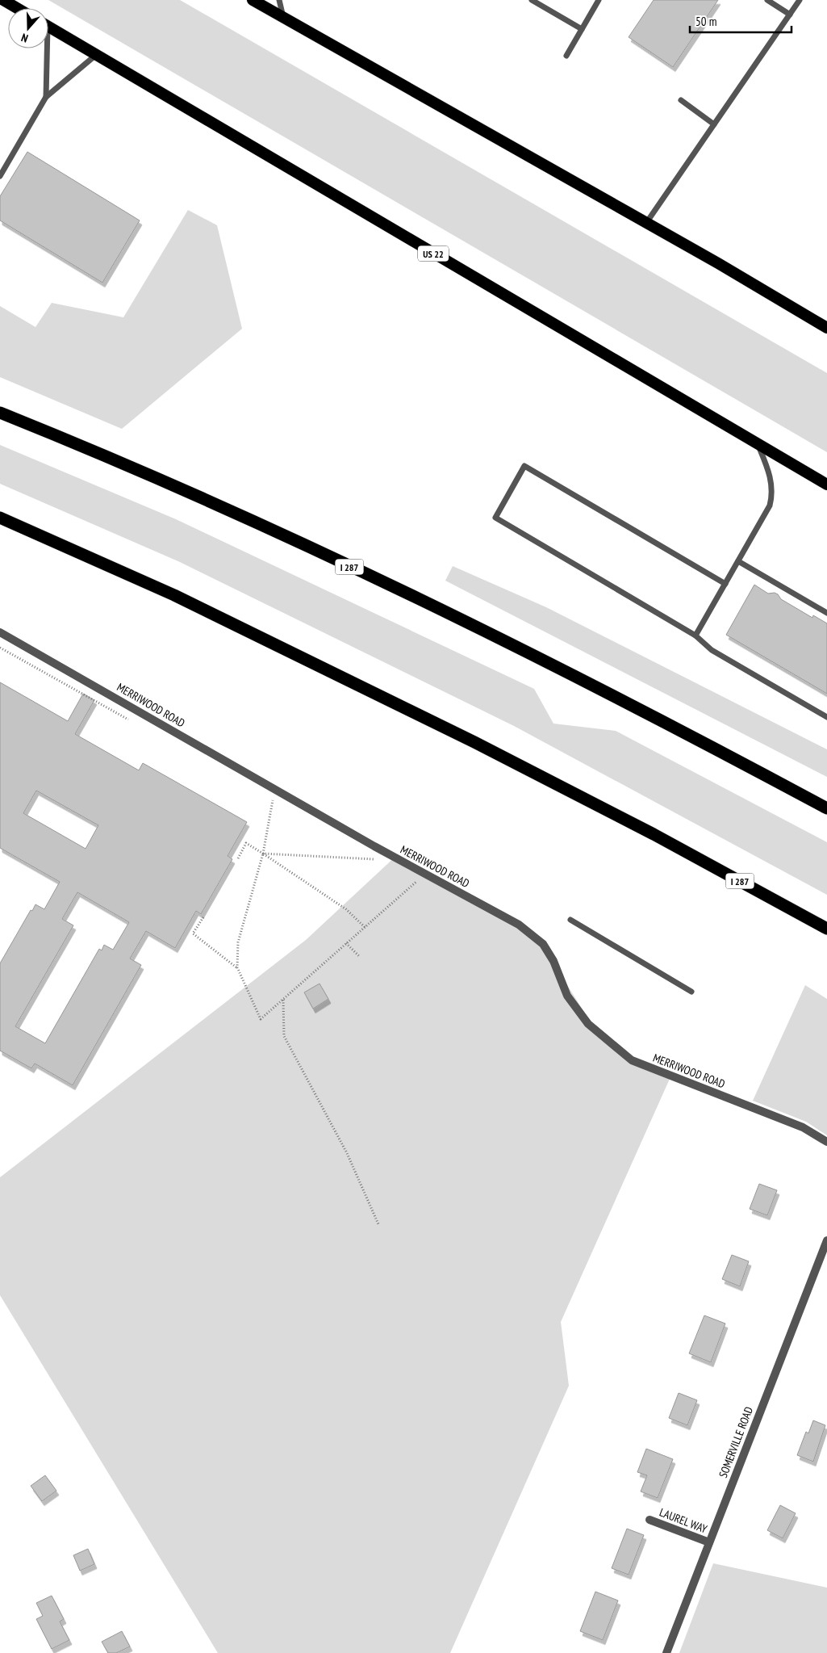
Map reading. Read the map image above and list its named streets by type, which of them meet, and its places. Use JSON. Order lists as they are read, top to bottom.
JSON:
{
  "streets": {
    "highway": ["US 22", "I 287"],
    "street": ["MERRIWOOD ROAD", "SOMERVILLE ROAD", "LAUREL WAY"]
  },
  "crossings": [
    ["SOMERVILLE ROAD", "LAUREL WAY"]
  ],
  "scale_bar": "50 m",
  "north": "bottom"
}
